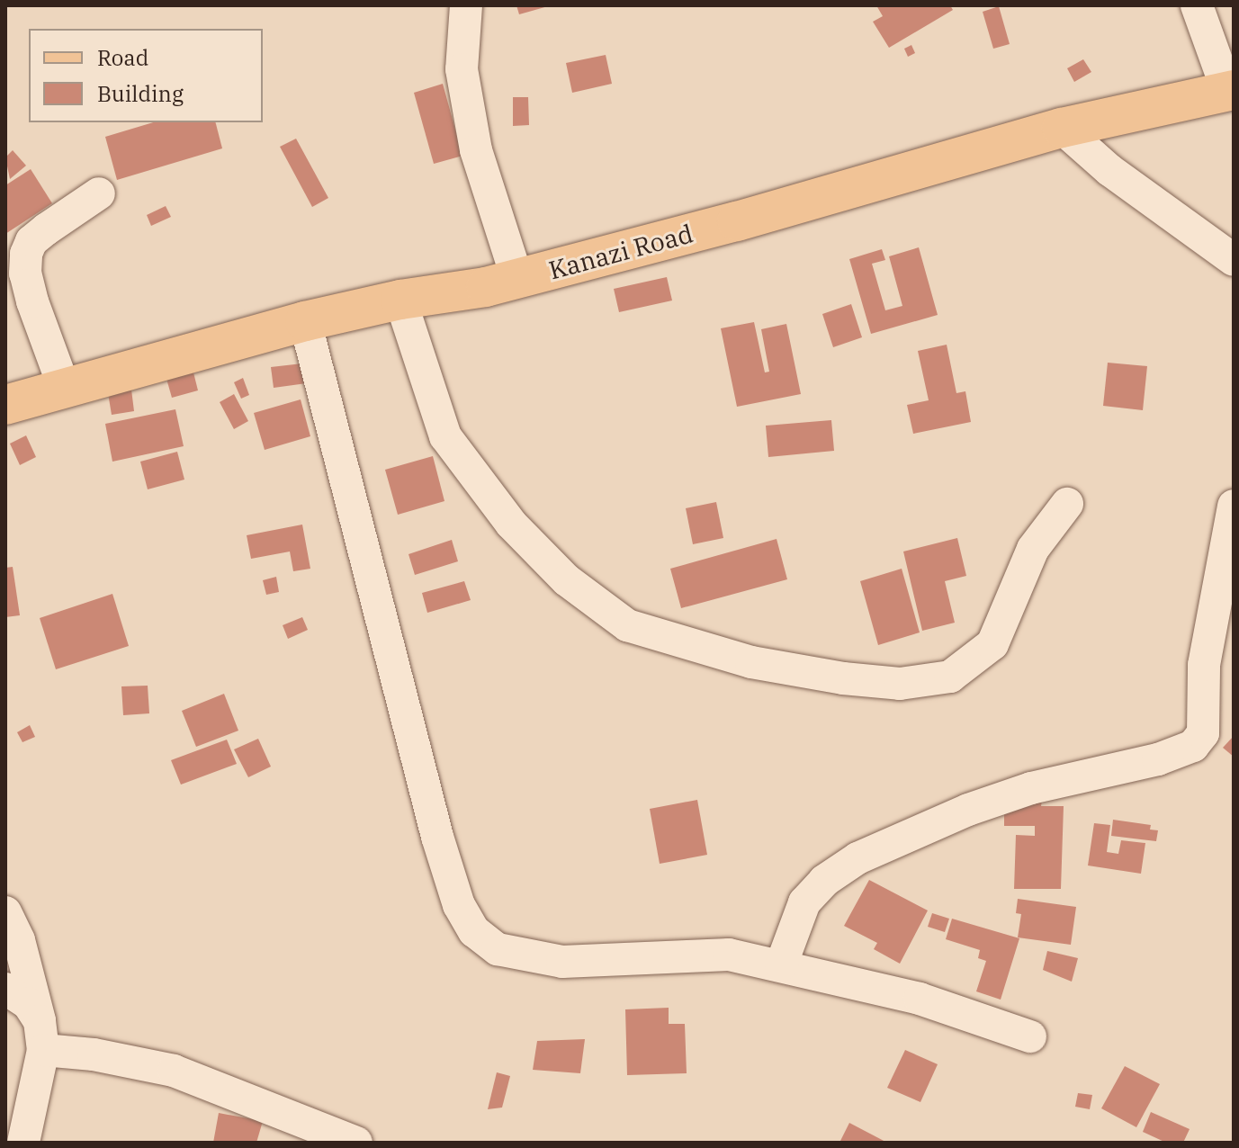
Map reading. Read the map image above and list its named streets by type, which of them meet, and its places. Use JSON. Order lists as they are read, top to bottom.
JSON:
{
  "streets": {
    "main road": ["Kanazi Road"]
  },
  "legend": ["Road", "Building"]
}
